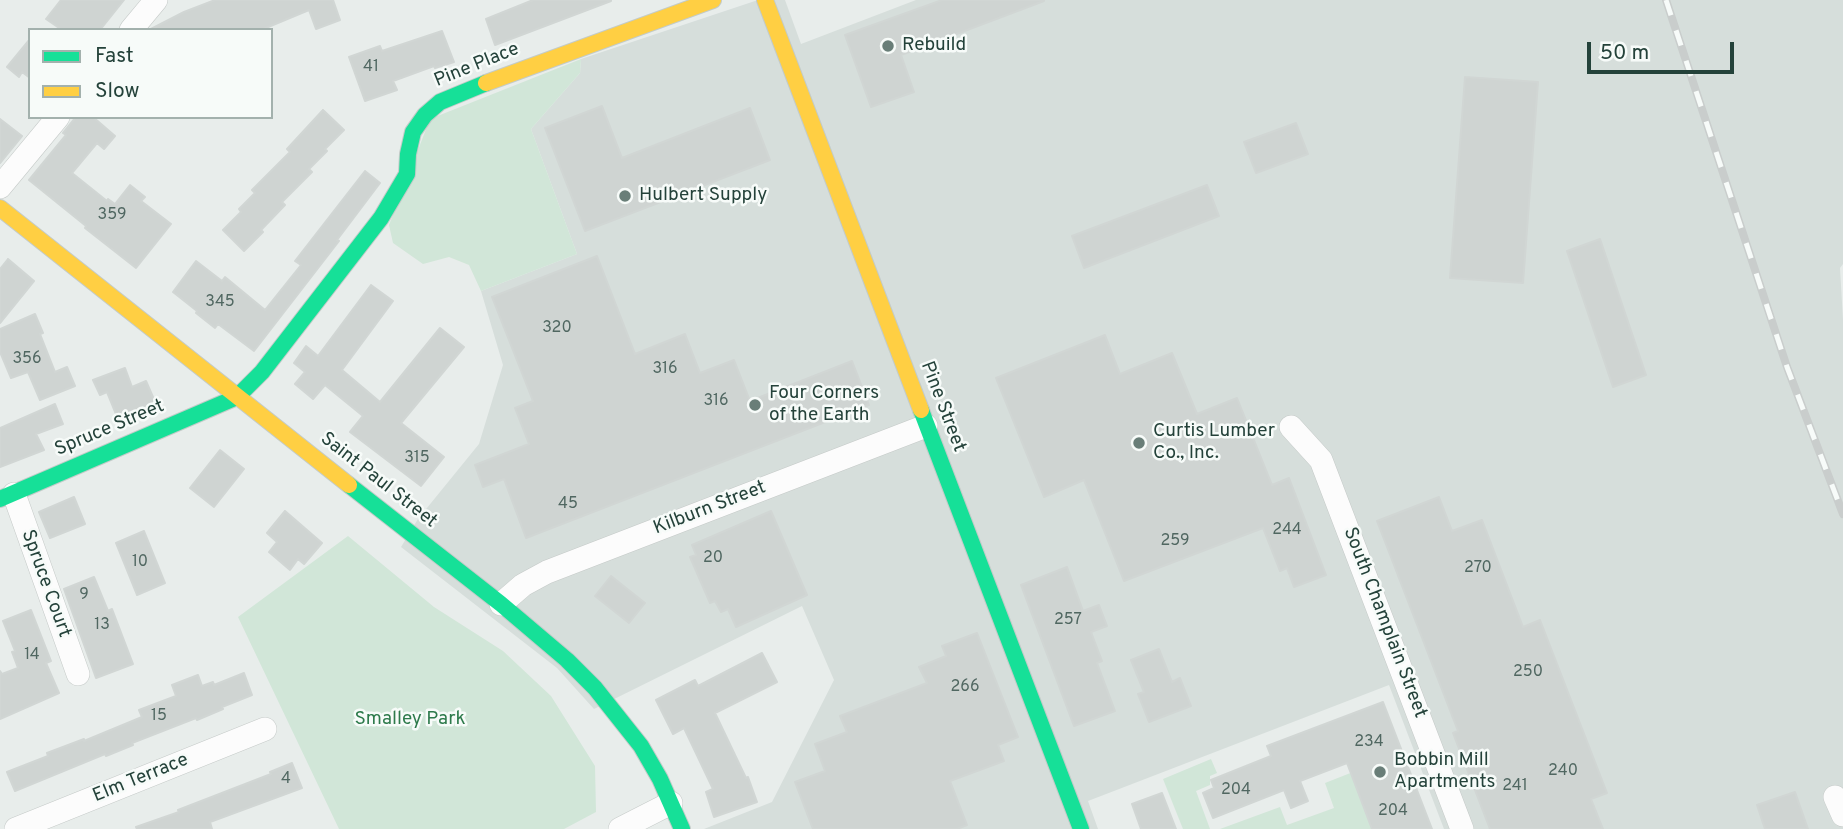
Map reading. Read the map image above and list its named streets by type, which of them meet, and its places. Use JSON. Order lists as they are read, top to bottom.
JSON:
{
  "streets": {
    "street": [
      "Pine Place",
      "Pine Street",
      "Spruce Street",
      "Saint Paul Street",
      "Kilburn Street",
      "Spruce Court",
      "South Champlain Street",
      "Elm Terrace"
    ]
  },
  "crossings": [
    ["Pine Place", "Spruce Street"],
    ["Pine Place", "Saint Paul Street"],
    ["Pine Street", "Kilburn Street"],
    ["Spruce Street", "Saint Paul Street"],
    ["Spruce Street", "Spruce Court"],
    ["Saint Paul Street", "Kilburn Street"]
  ],
  "parks": ["Smalley Park"],
  "places": [
    "Rebuild",
    "Hulbert Supply",
    "Four Corners of the Earth",
    "Curtis Lumber Co., Inc.",
    "Bobbin Mill Apartments"
  ],
  "house_numbers": [
    "41",
    "359",
    "345",
    "320",
    "356",
    "316",
    "316",
    "315",
    "45",
    "244",
    "259",
    "20",
    "10",
    "270",
    "9",
    "257",
    "13",
    "14",
    "250",
    "266",
    "15",
    "234",
    "240",
    "4",
    "241",
    "204",
    "204"
  ],
  "legend": ["Fast", "Slow"],
  "scale_bar": "50 m"
}
